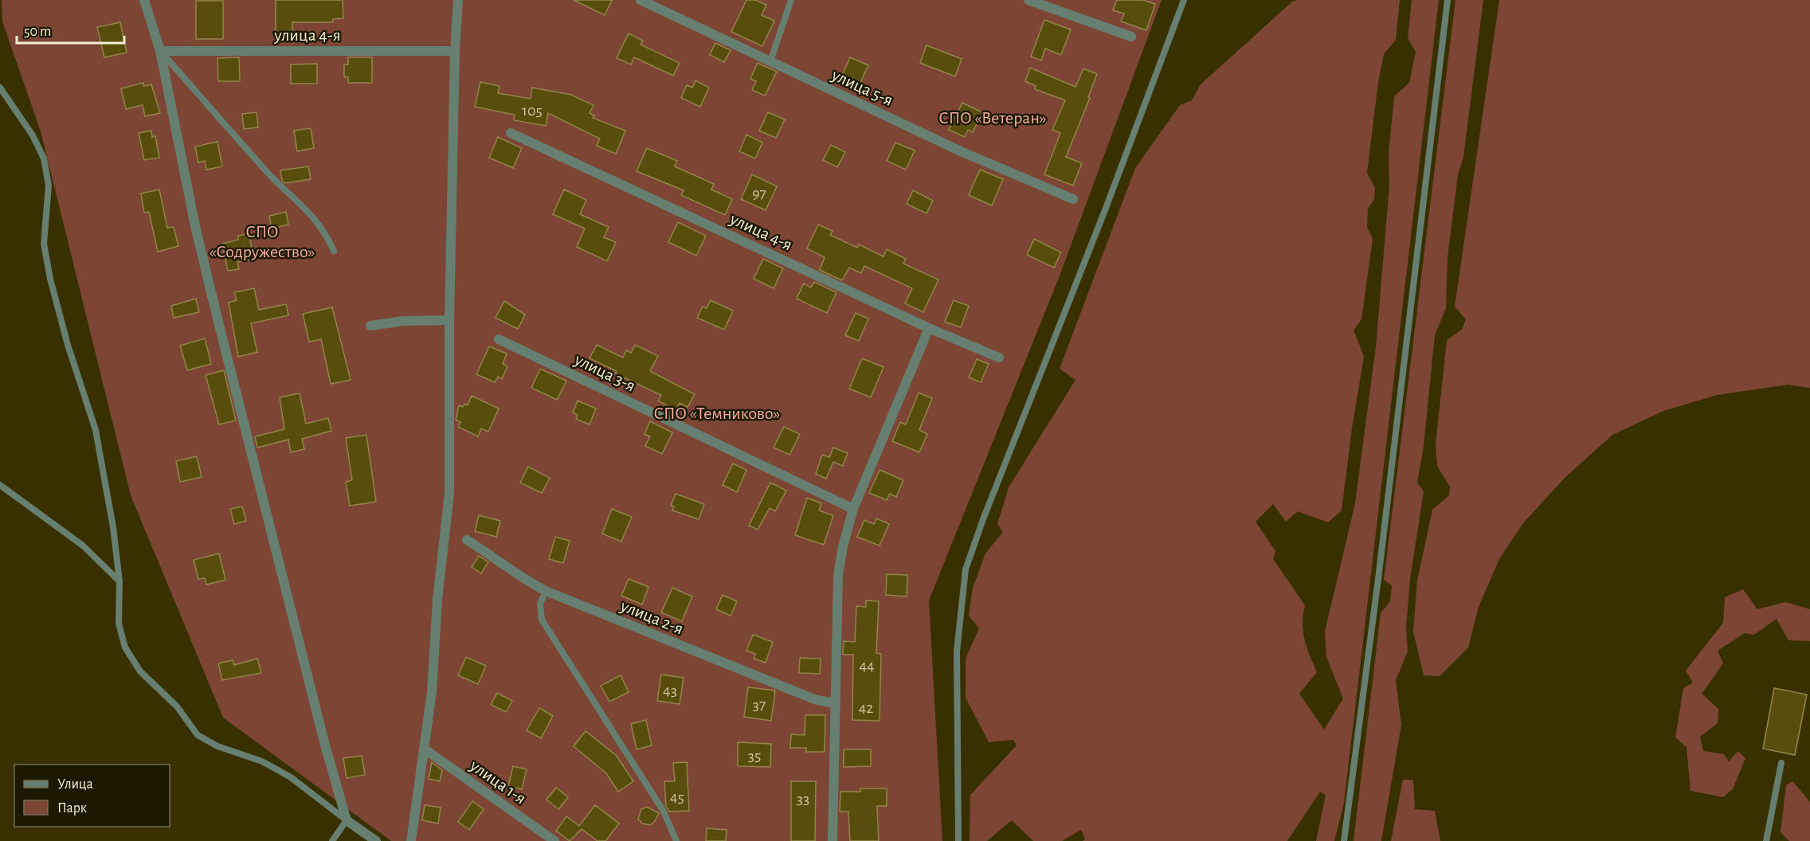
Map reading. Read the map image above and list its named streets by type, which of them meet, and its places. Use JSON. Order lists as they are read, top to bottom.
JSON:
{
  "streets": {
    "street": [
      "улица 4-я",
      "улица 5-я",
      "улица 3-я",
      "улица 2-я",
      "улица 1-я"
    ]
  },
  "parks": ["СПО «Ветеран»", "СПО «Содружество»", "СПО «Темниково»"],
  "house_numbers": [
    "105",
    "97",
    "44",
    "43",
    "37",
    "42",
    "35",
    "45",
    "33"
  ],
  "legend": ["Улица", "Парк"],
  "scale_bar": "50 m"
}
